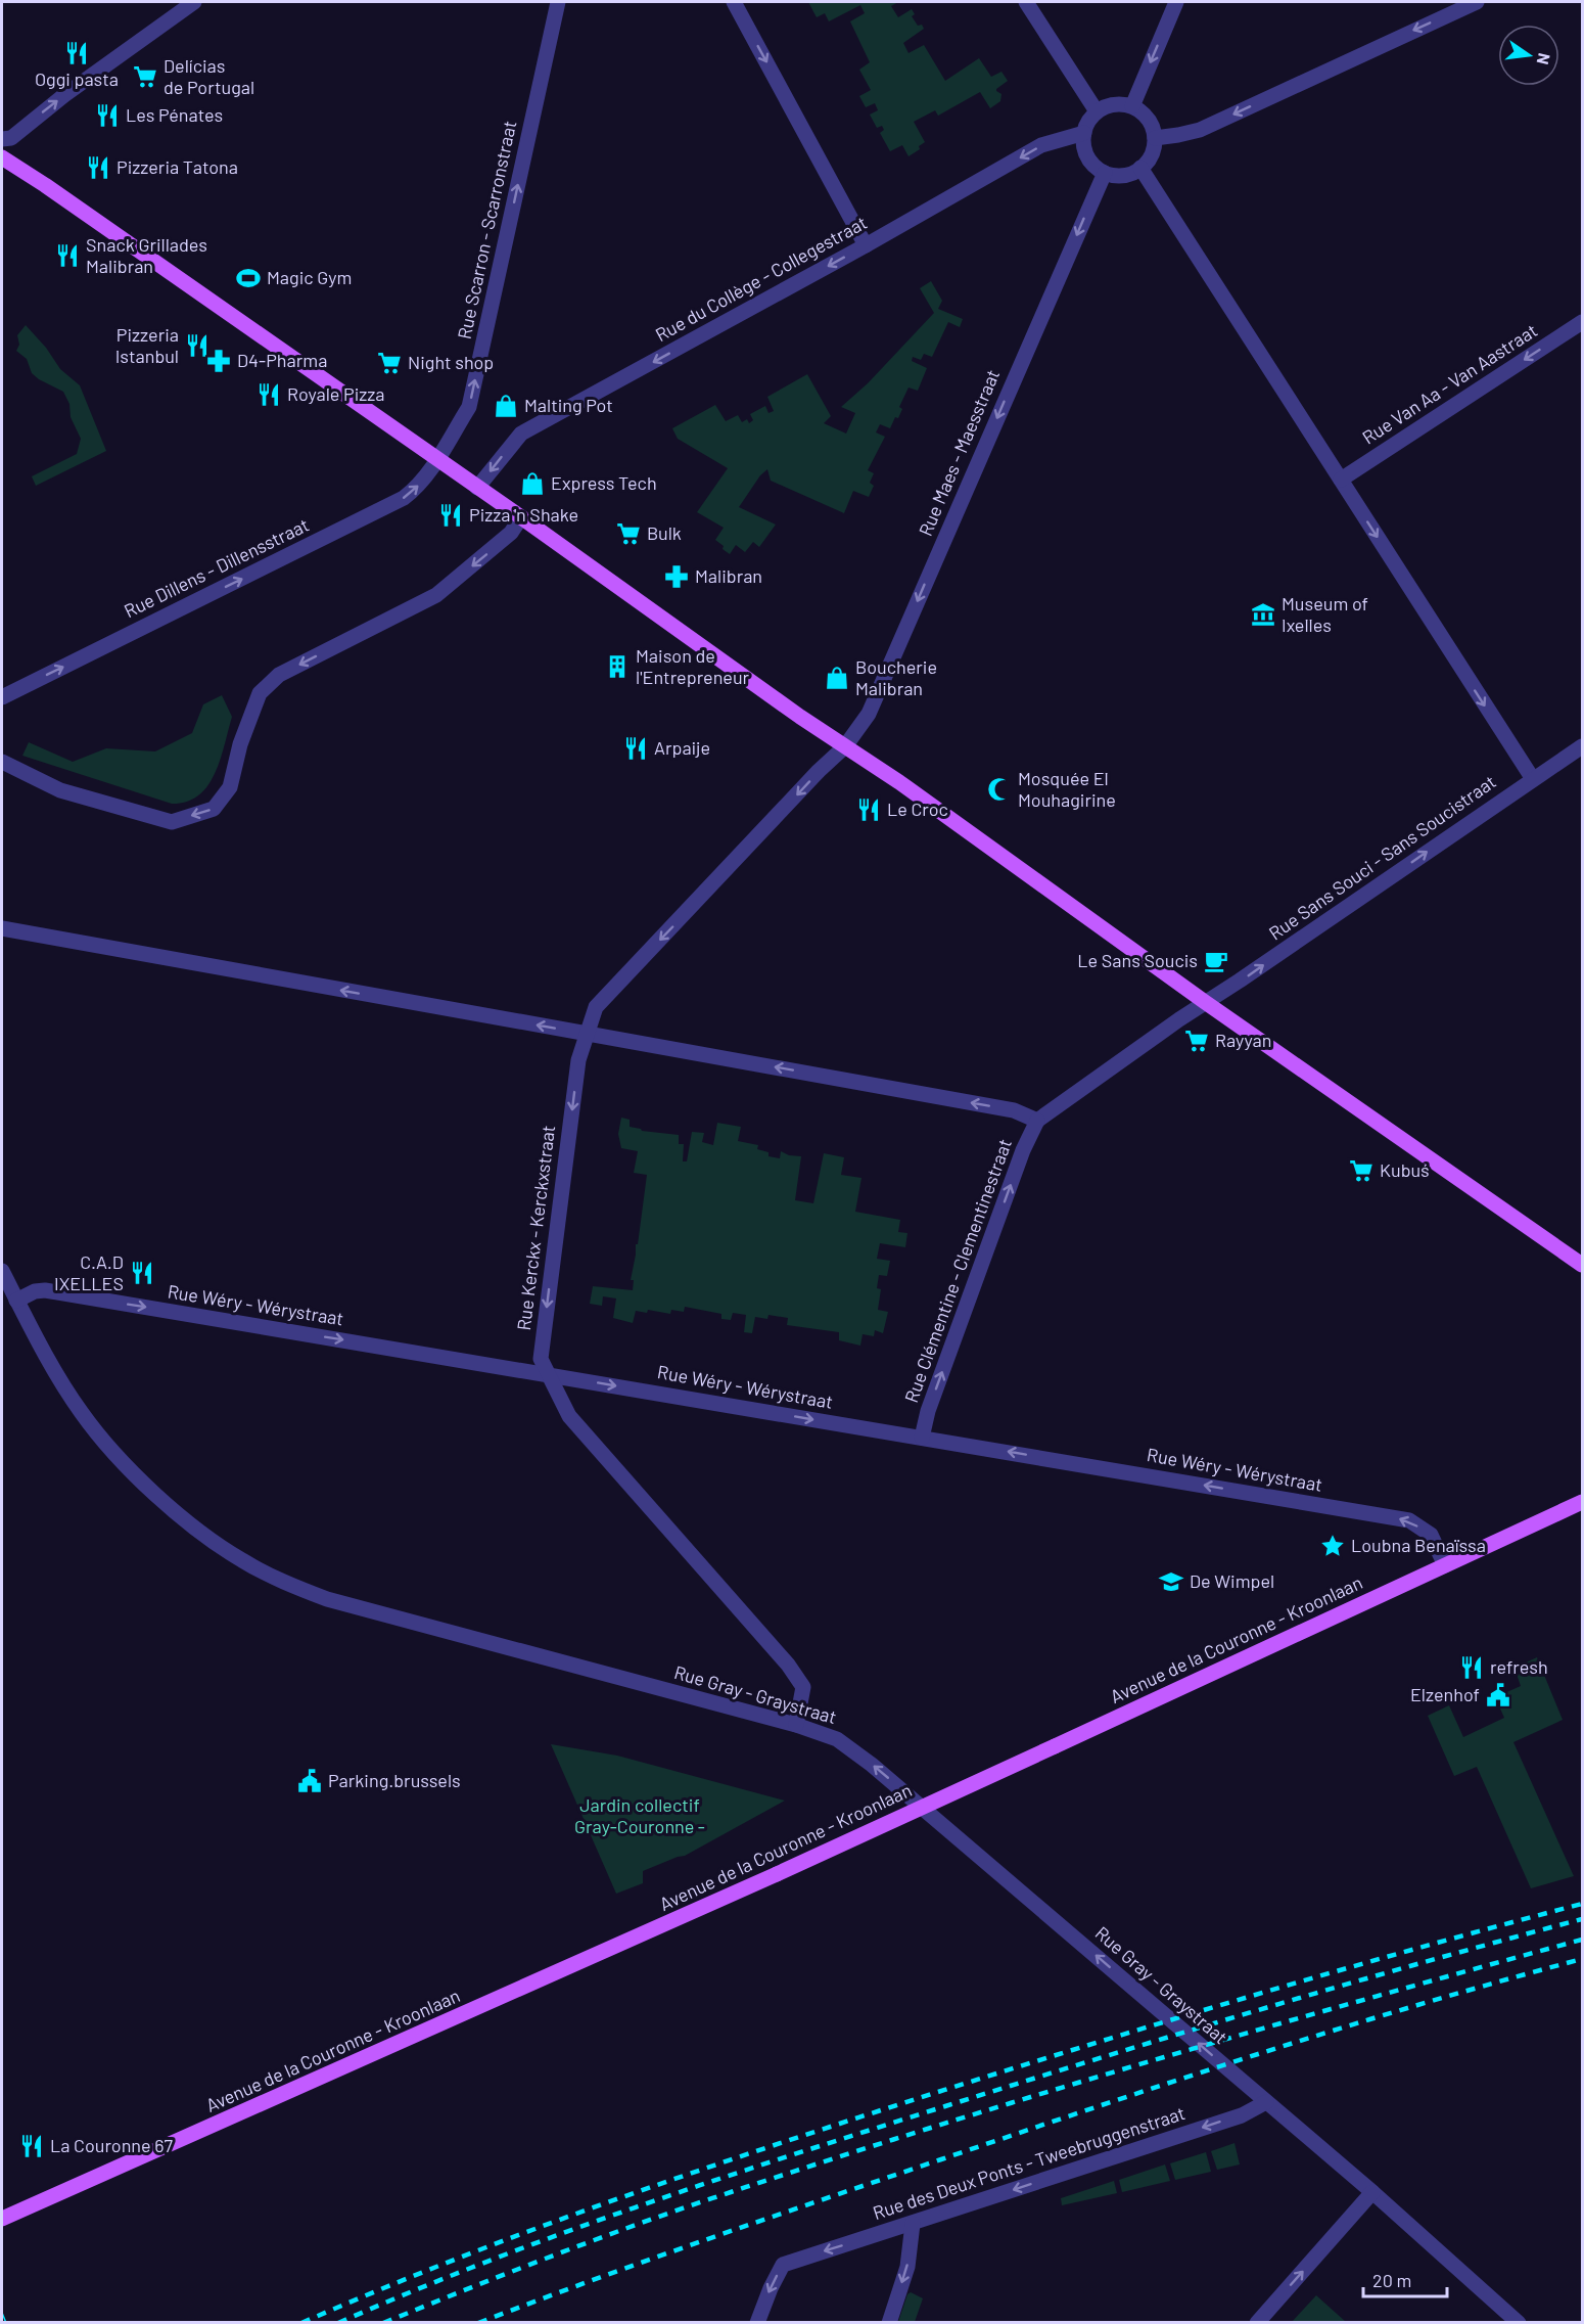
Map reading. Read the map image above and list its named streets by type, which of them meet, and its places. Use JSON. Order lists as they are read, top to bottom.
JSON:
{
  "streets": {
    "main road": ["Avenue de la Couronne - Kroonlaan"],
    "street": [
      "Rue Scarron - Scarronstraat",
      "Rue du Collège - Collegestraat",
      "Rue Van Aa - Van Aastraat",
      "Rue Maes - Maesstraat",
      "Rue Dillens - Dillensstraat",
      "Rue Sans Souci - Sans Soucistraat",
      "Rue Kerckx - Kerckxstraat",
      "Rue Clémentine - Clementinestraat",
      "Rue Wéry - Wérystraat",
      "Rue Gray - Graystraat",
      "Rue des Deux Ponts - Tweebruggenstraat"
    ]
  },
  "crossings": [
    ["Rue Scarron - Scarronstraat", "Rue Dillens - Dillensstraat"],
    ["Rue du Collège - Collegestraat", "Rue Maes - Maesstraat"],
    ["Rue Maes - Maesstraat", "Rue Kerckx - Kerckxstraat"],
    ["Rue Sans Souci - Sans Soucistraat", "Rue Clémentine - Clementinestraat"],
    ["Rue Kerckx - Kerckxstraat", "Rue Wéry - Wérystraat"],
    ["Rue Kerckx - Kerckxstraat", "Rue Gray - Graystraat"],
    ["Rue Clémentine - Clementinestraat", "Rue Wéry - Wérystraat"],
    ["Rue Wéry - Wérystraat", "Avenue de la Couronne - Kroonlaan"],
    ["Rue Wéry - Wérystraat", "Rue Gray - Graystraat"],
    ["Rue Gray - Graystraat", "Rue des Deux Ponts - Tweebruggenstraat"]
  ],
  "one_way": [
    "Rue Scarron - Scarronstraat",
    "Rue du Collège - Collegestraat",
    "Rue Van Aa - Van Aastraat",
    "Rue Maes - Maesstraat",
    "Rue Dillens - Dillensstraat",
    "Rue Sans Souci - Sans Soucistraat",
    "Rue Kerckx - Kerckxstraat",
    "Rue Clémentine - Clementinestraat",
    "Rue des Deux Ponts - Tweebruggenstraat"
  ],
  "parks": ["Jardin collectif Gray-Couronne -"],
  "places": {
    "restaurant": [
      "Oggi pasta",
      "Les Pénates",
      "Pizzeria Tatona",
      "Snack Grillades Malibran",
      "Pizzeria Istanbul",
      "Royale Pizza",
      "Pizza 'n Shake",
      "Arpaije",
      "Le Croc",
      "C.A.D IXELLES",
      "refresh",
      "La Couronne 67"
    ],
    "supermarket": [
      "Delícias de Portugal",
      "Night shop",
      "Bulk",
      "Rayyan",
      "Kubuś"
    ],
    "sports": ["Magic Gym"],
    "pharmacy": ["D4-Pharma", "Malibran"],
    "shop": ["Malting Pot", "Express Tech", "Boucherie Malibran"],
    "museum": ["Museum of Ixelles"],
    "building": ["Maison de l'Entrepreneur"],
    "mosque": ["Mosquée El Mouhagirine"],
    "cafe": ["Le Sans Soucis"],
    "place": ["Loubna Benaïssa"],
    "school or university": ["De Wimpel"],
    "public building": ["Elzenhof", "Parking.brussels"]
  },
  "scale_bar": "20 m",
  "north": "right"
}
